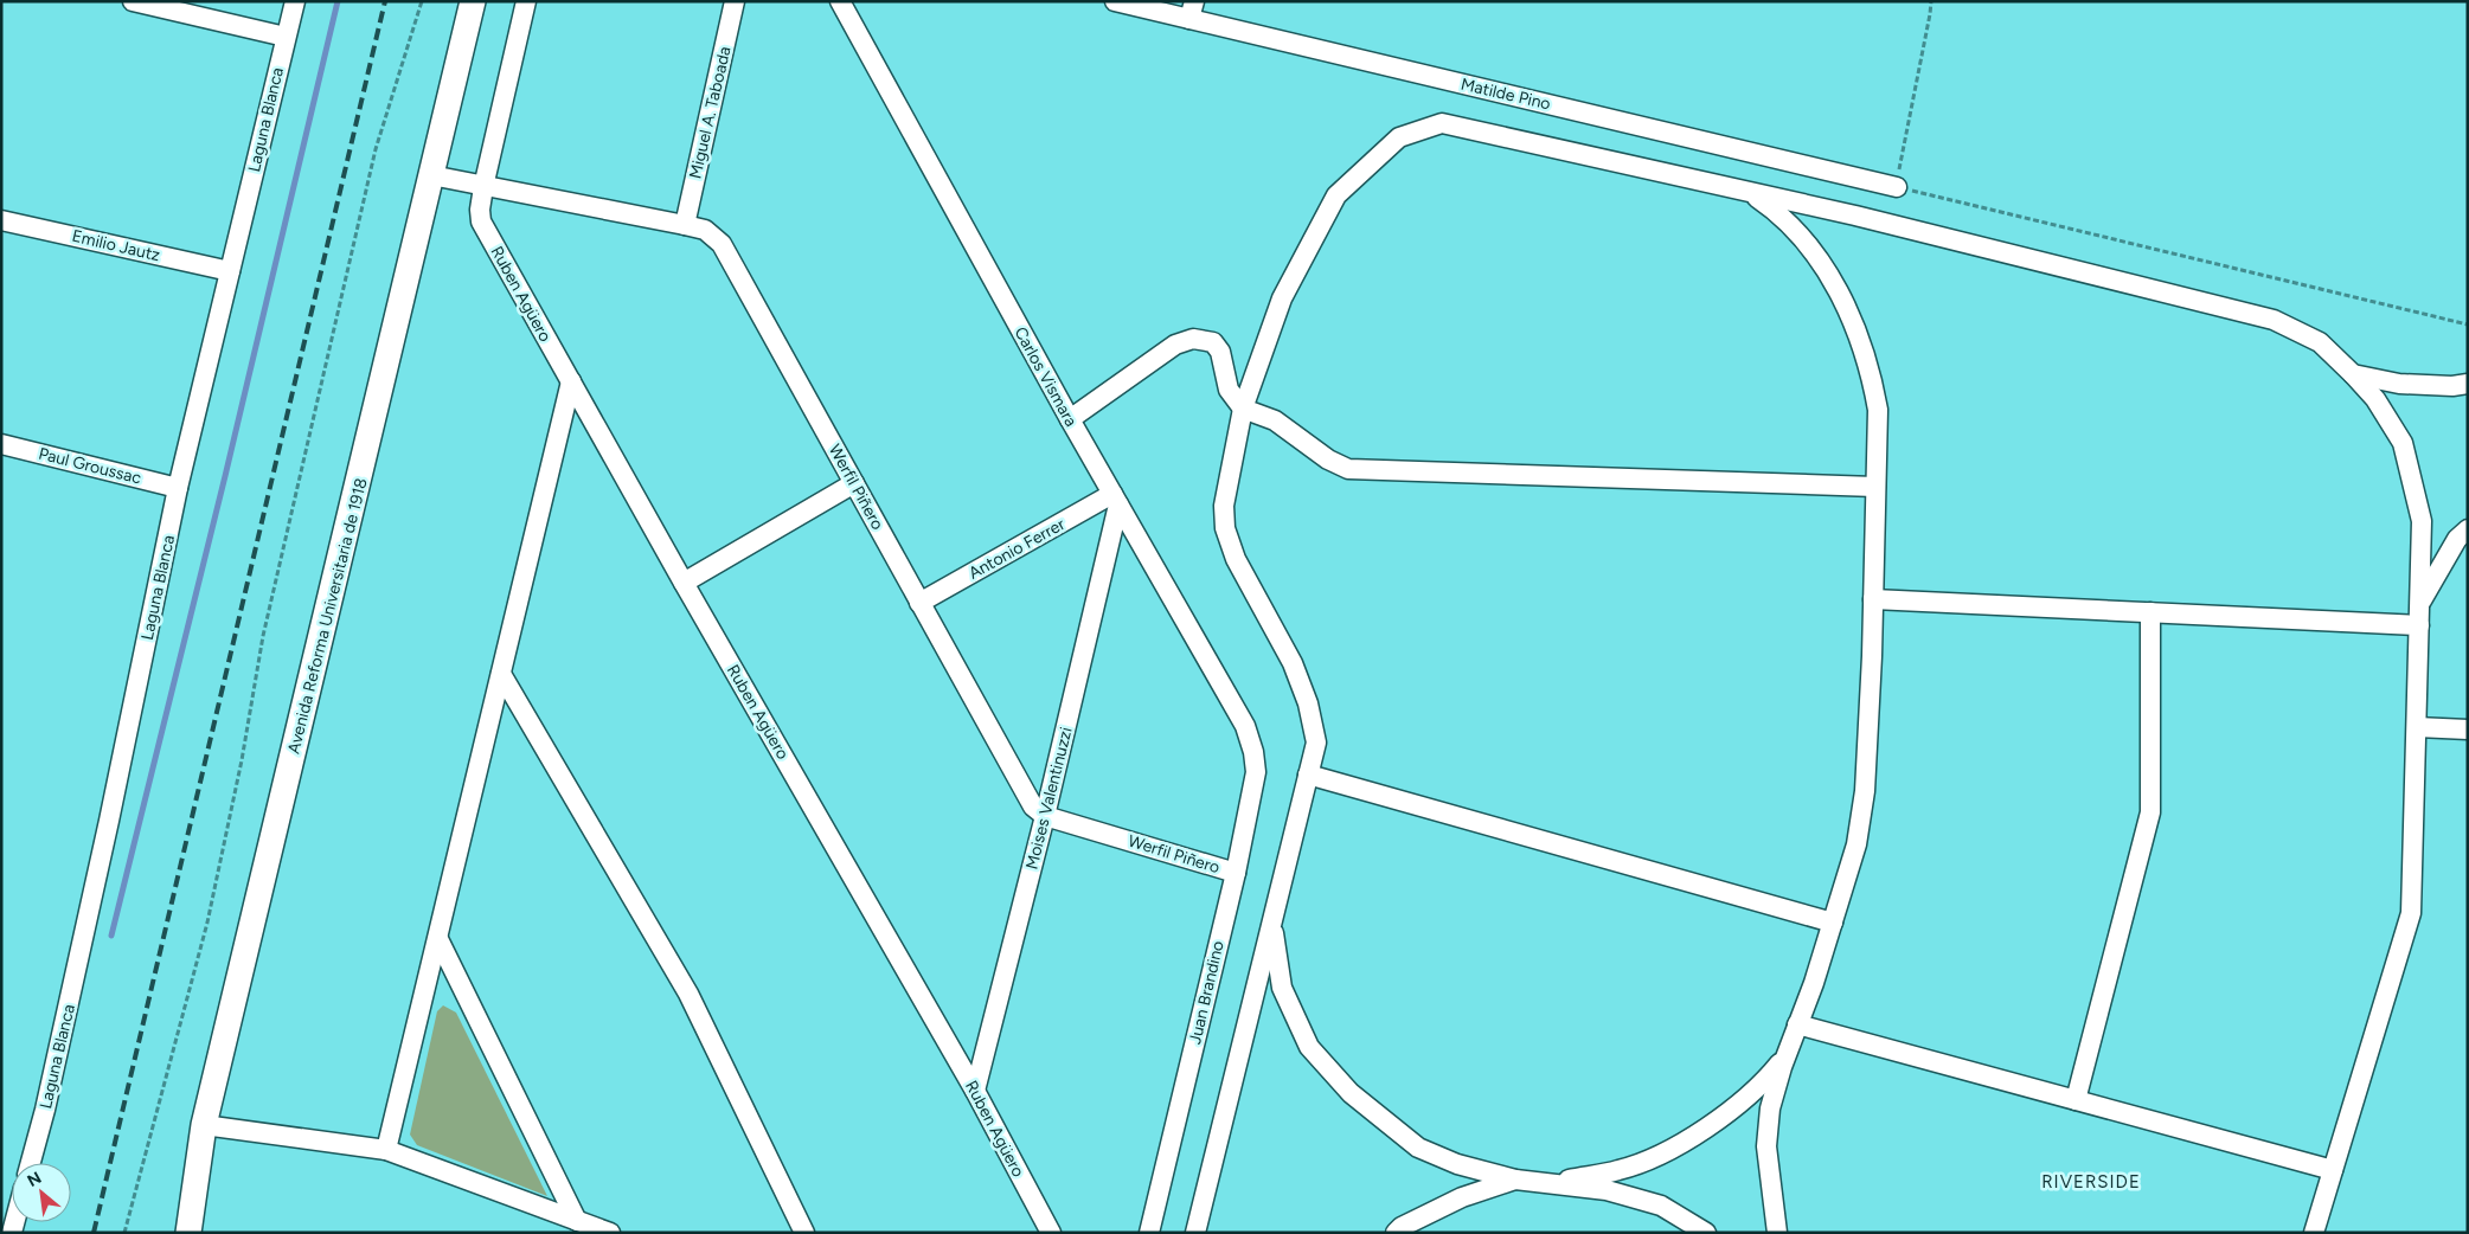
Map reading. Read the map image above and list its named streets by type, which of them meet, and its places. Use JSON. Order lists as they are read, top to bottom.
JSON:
{
  "streets": {
    "main road": ["Avenida Reforma Universitaria de 1918"],
    "street": [
      "Matilde Pino",
      "Miguel A. Taboada",
      "Laguna Blanca",
      "Emilio Jautz",
      "Ruben Agüero",
      "Carlos Vismara",
      "Paul Groussac",
      "Werfil Piñero",
      "Antonio Ferrer",
      "Moises Valentinuzzi",
      "Juan Brandino"
    ]
  },
  "crossings": [
    ["Miguel A. Taboada", "Werfil Piñero"],
    ["Laguna Blanca", "Emilio Jautz"],
    ["Laguna Blanca", "Paul Groussac"],
    ["Ruben Agüero", "Werfil Piñero"],
    ["Ruben Agüero", "Moises Valentinuzzi"],
    ["Carlos Vismara", "Antonio Ferrer"],
    ["Carlos Vismara", "Moises Valentinuzzi"],
    ["Carlos Vismara", "Juan Brandino"],
    ["Werfil Piñero", "Antonio Ferrer"],
    ["Werfil Piñero", "Avenida Reforma Universitaria de 1918"],
    ["Werfil Piñero", "Moises Valentinuzzi"],
    ["Werfil Piñero", "Juan Brandino"],
    ["Antonio Ferrer", "Moises Valentinuzzi"]
  ],
  "districts": ["RIVERSIDE"],
  "north": "top left"
}
